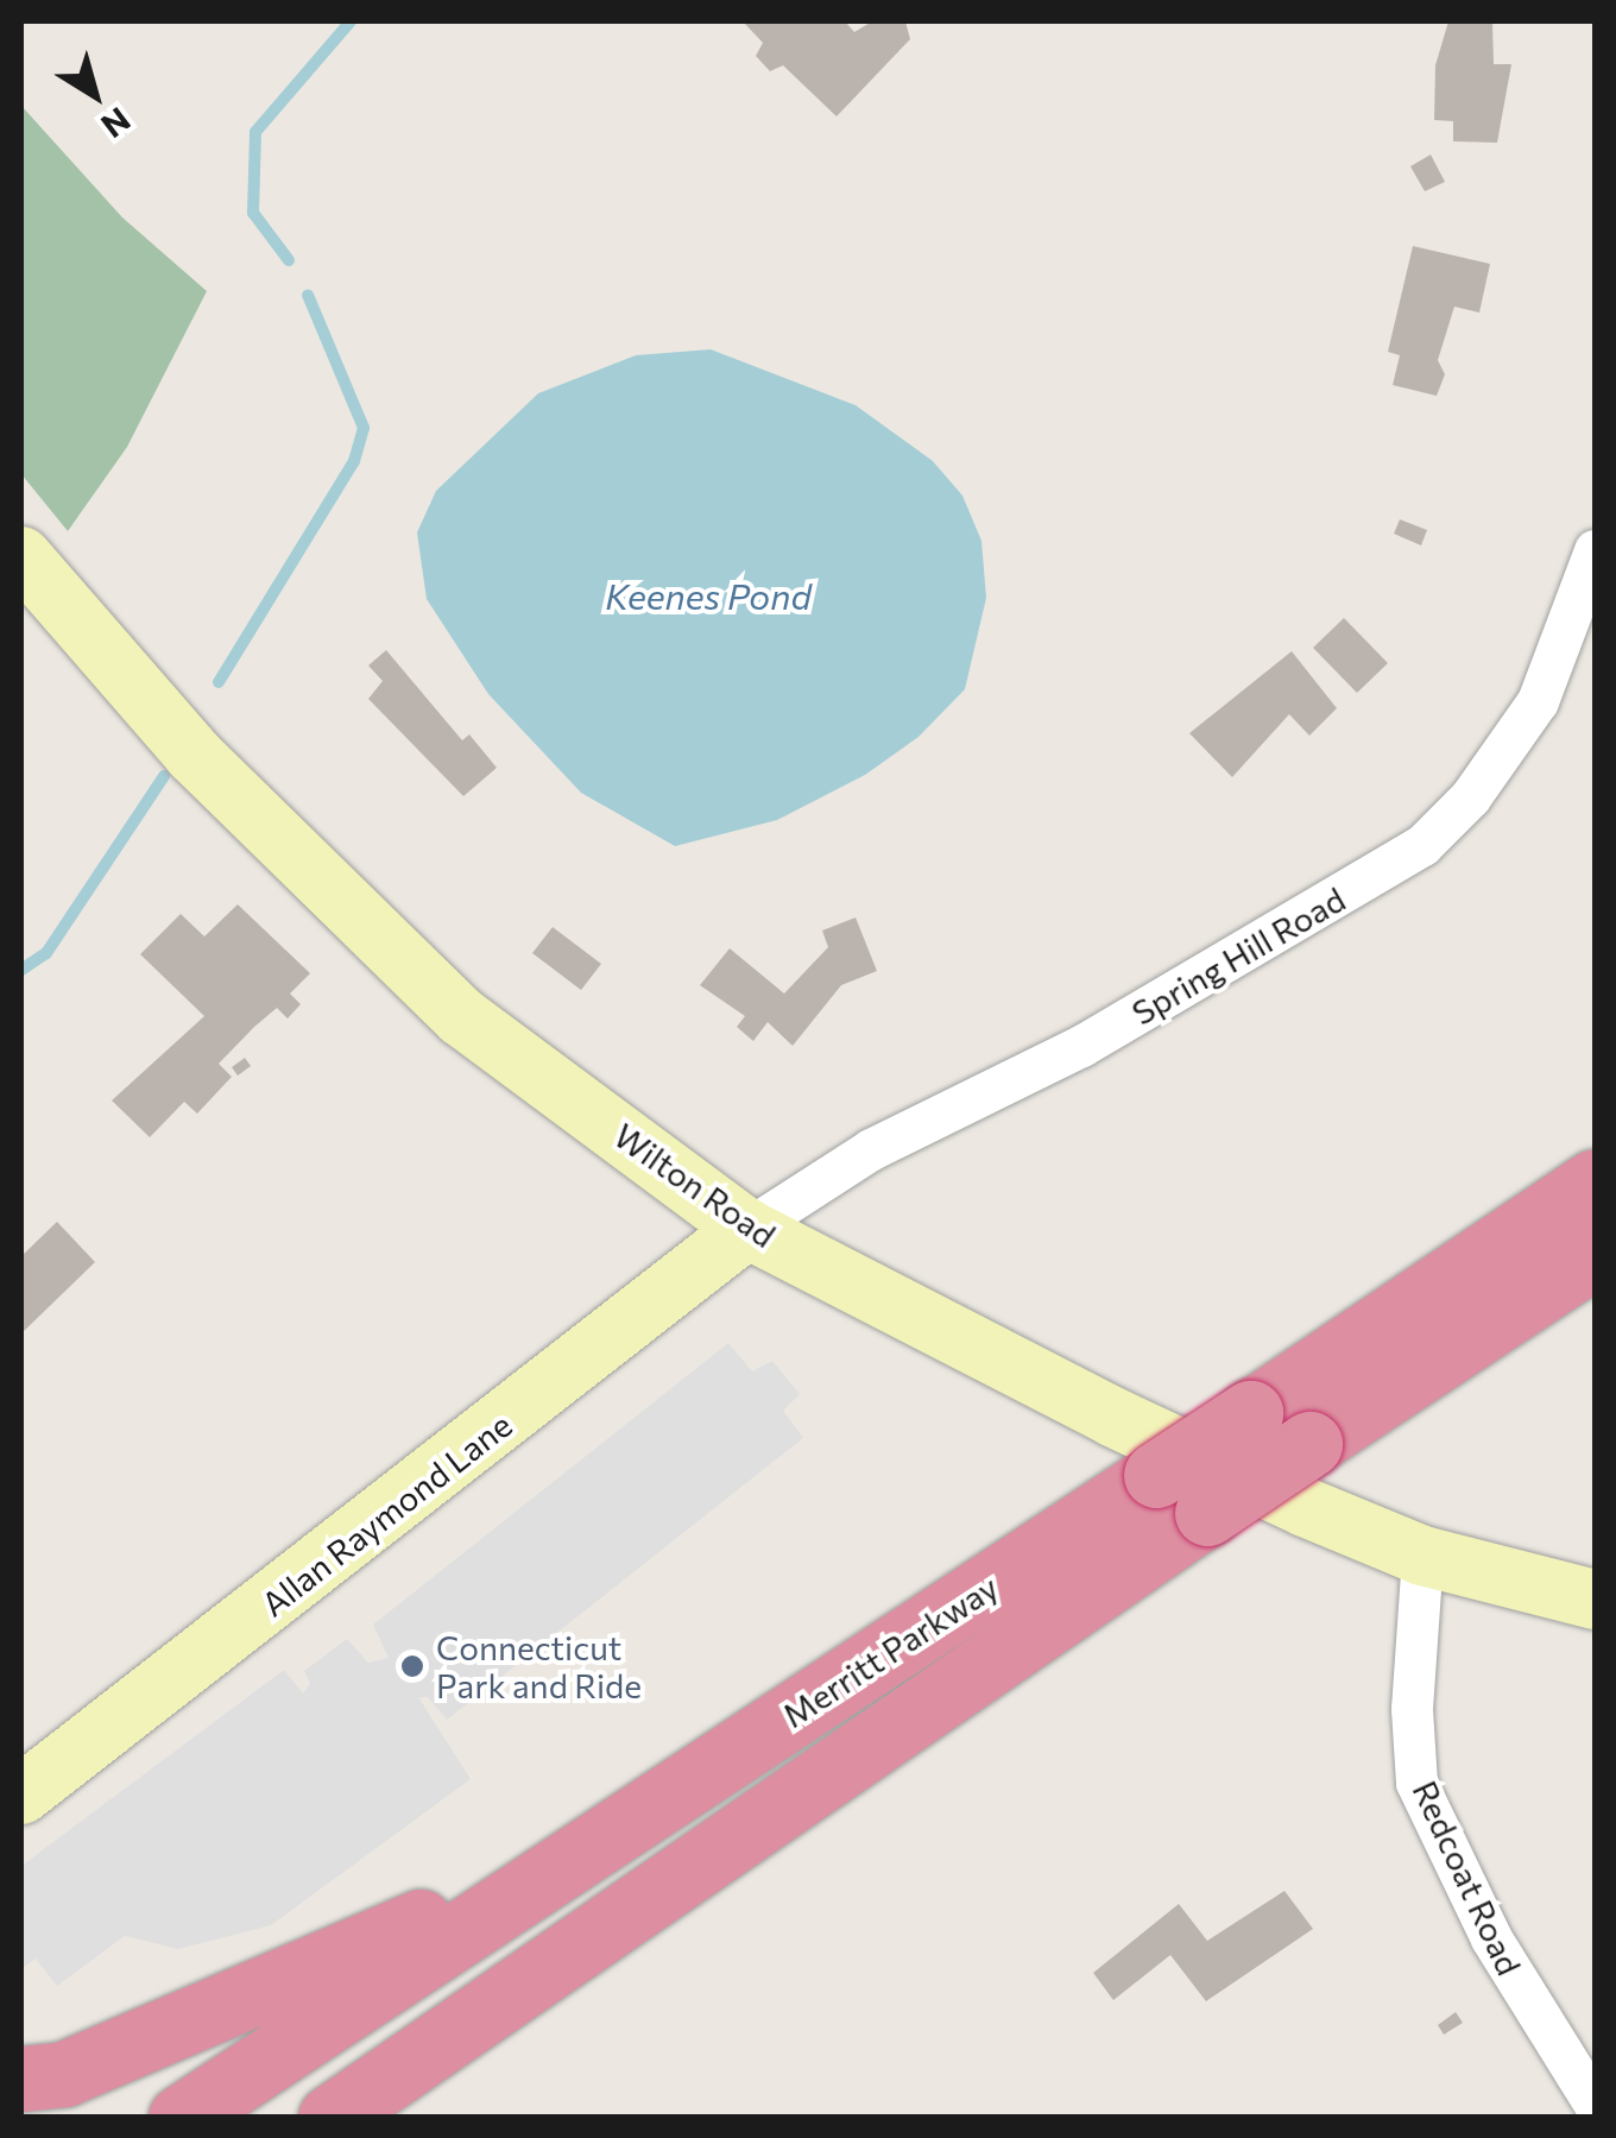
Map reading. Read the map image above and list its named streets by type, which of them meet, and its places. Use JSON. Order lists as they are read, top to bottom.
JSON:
{
  "streets": {
    "highway": ["Merritt Parkway"],
    "main road": ["Wilton Road", "Allan Raymond Lane"],
    "street": ["Spring Hill Road", "Redcoat Road"]
  },
  "crossings": [
    ["Spring Hill Road", "Wilton Road"],
    ["Spring Hill Road", "Allan Raymond Lane"],
    ["Wilton Road", "Allan Raymond Lane"],
    ["Wilton Road", "Redcoat Road"]
  ],
  "water": ["Keenes Pond"],
  "places": ["Connecticut Park and Ride"],
  "north": "bottom right"
}
